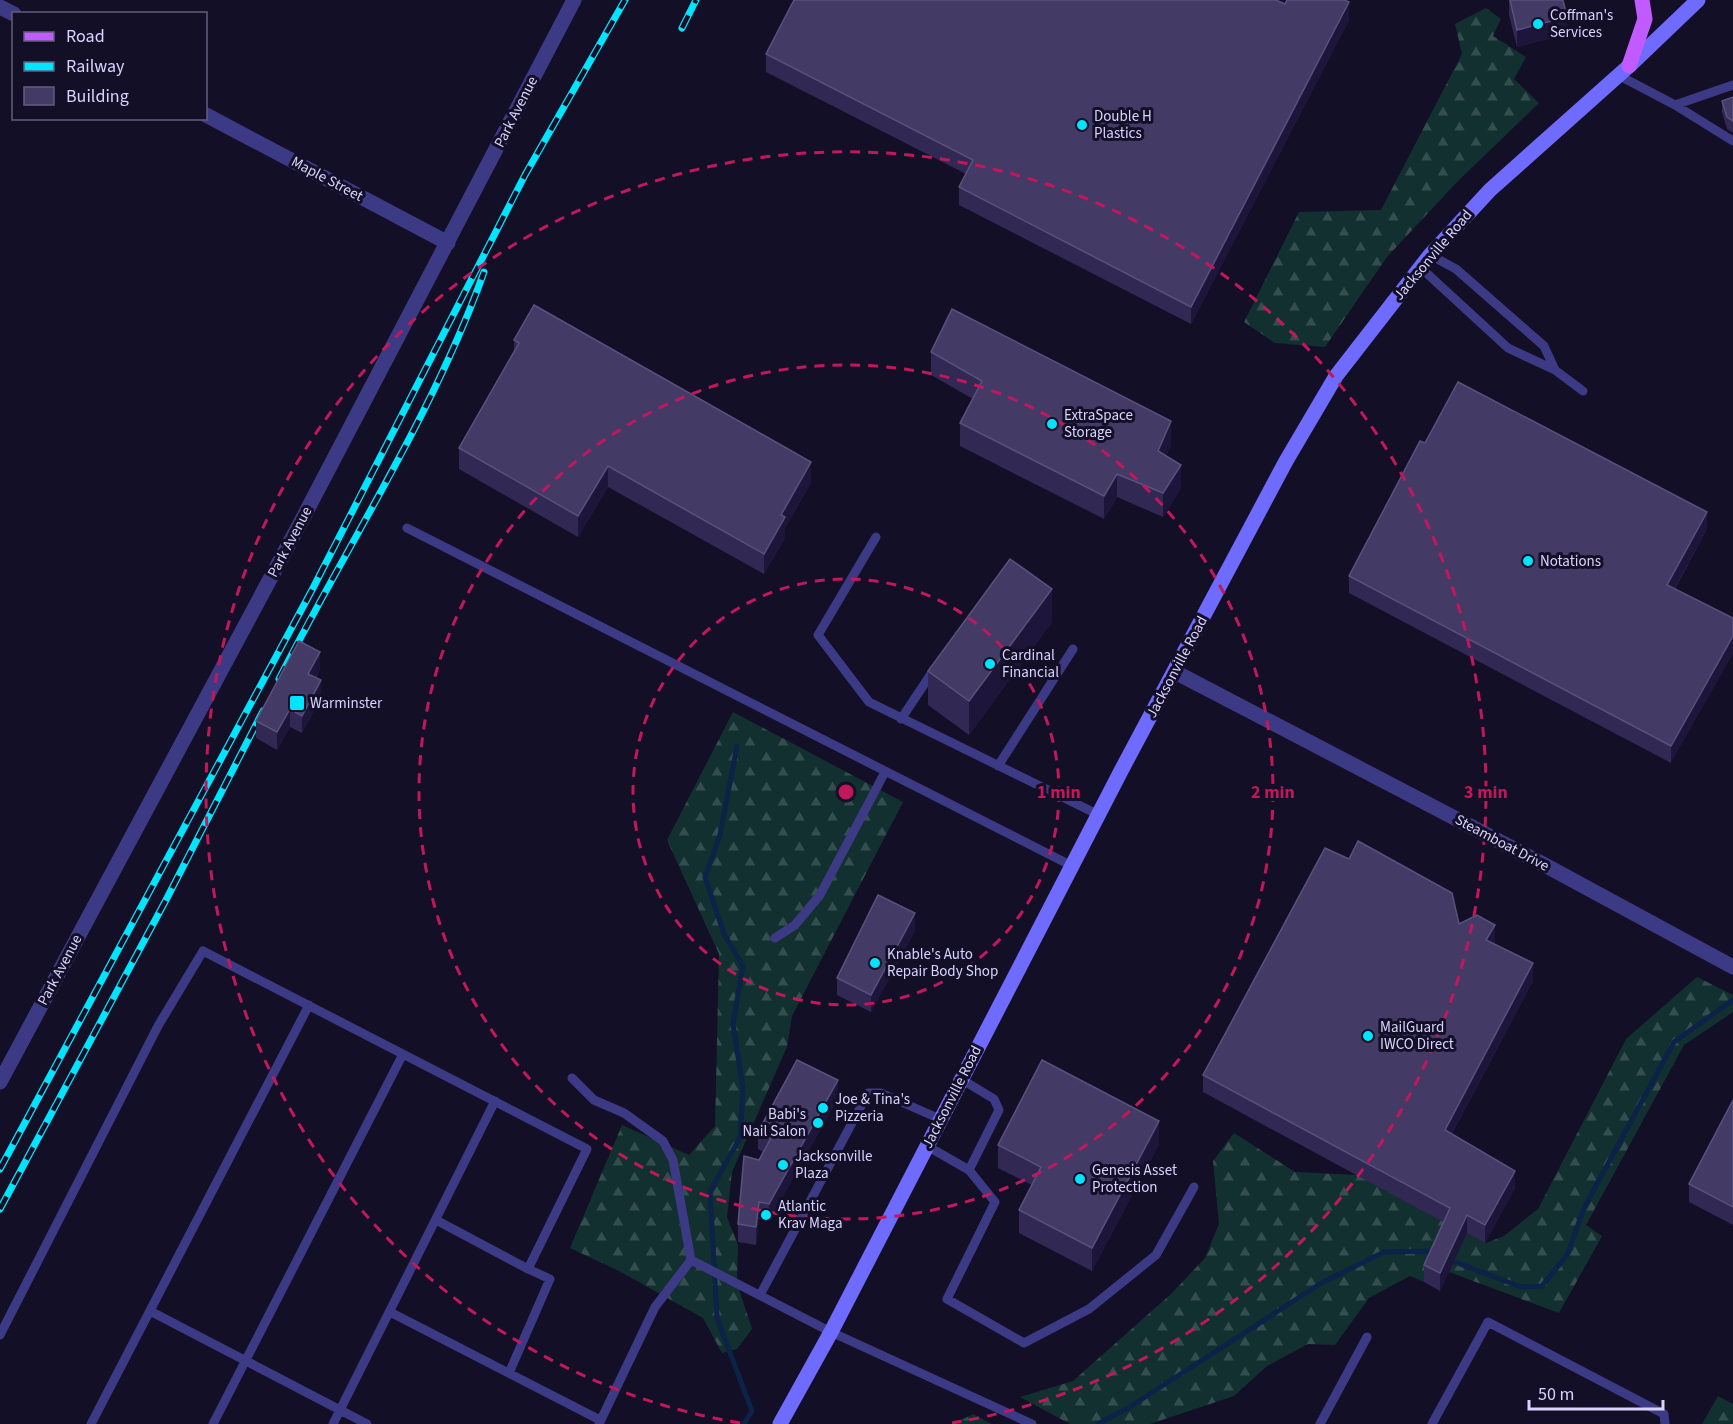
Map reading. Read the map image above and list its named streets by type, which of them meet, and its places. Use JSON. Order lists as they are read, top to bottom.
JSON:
{
  "streets": {
    "main road": ["Jacksonville Road"],
    "street": ["Park Avenue", "Maple Street", "Steamboat Drive"]
  },
  "crossings": [
    ["Park Avenue", "Maple Street"],
    ["Jacksonville Road", "Steamboat Drive"]
  ],
  "places": {
    "other": [
      "Coffman's Services",
      "Double H Plastics",
      "ExtraSpace Storage",
      "Notations",
      "Cardinal Financial",
      "Knable's Auto Repair Body Shop",
      "MailGuard IWCO Direct",
      "Joe & Tina's Pizzeria",
      "Babi's Nail Salon",
      "Jacksonville Plaza",
      "Genesis Asset Protection",
      "Atlantic Krav Maga"
    ],
    "transit": ["Warminster"]
  },
  "legend": ["Road", "Railway", "Building"],
  "scale_bar": "50 m",
  "rings": ["1 min", "2 min", "3 min"]
}
